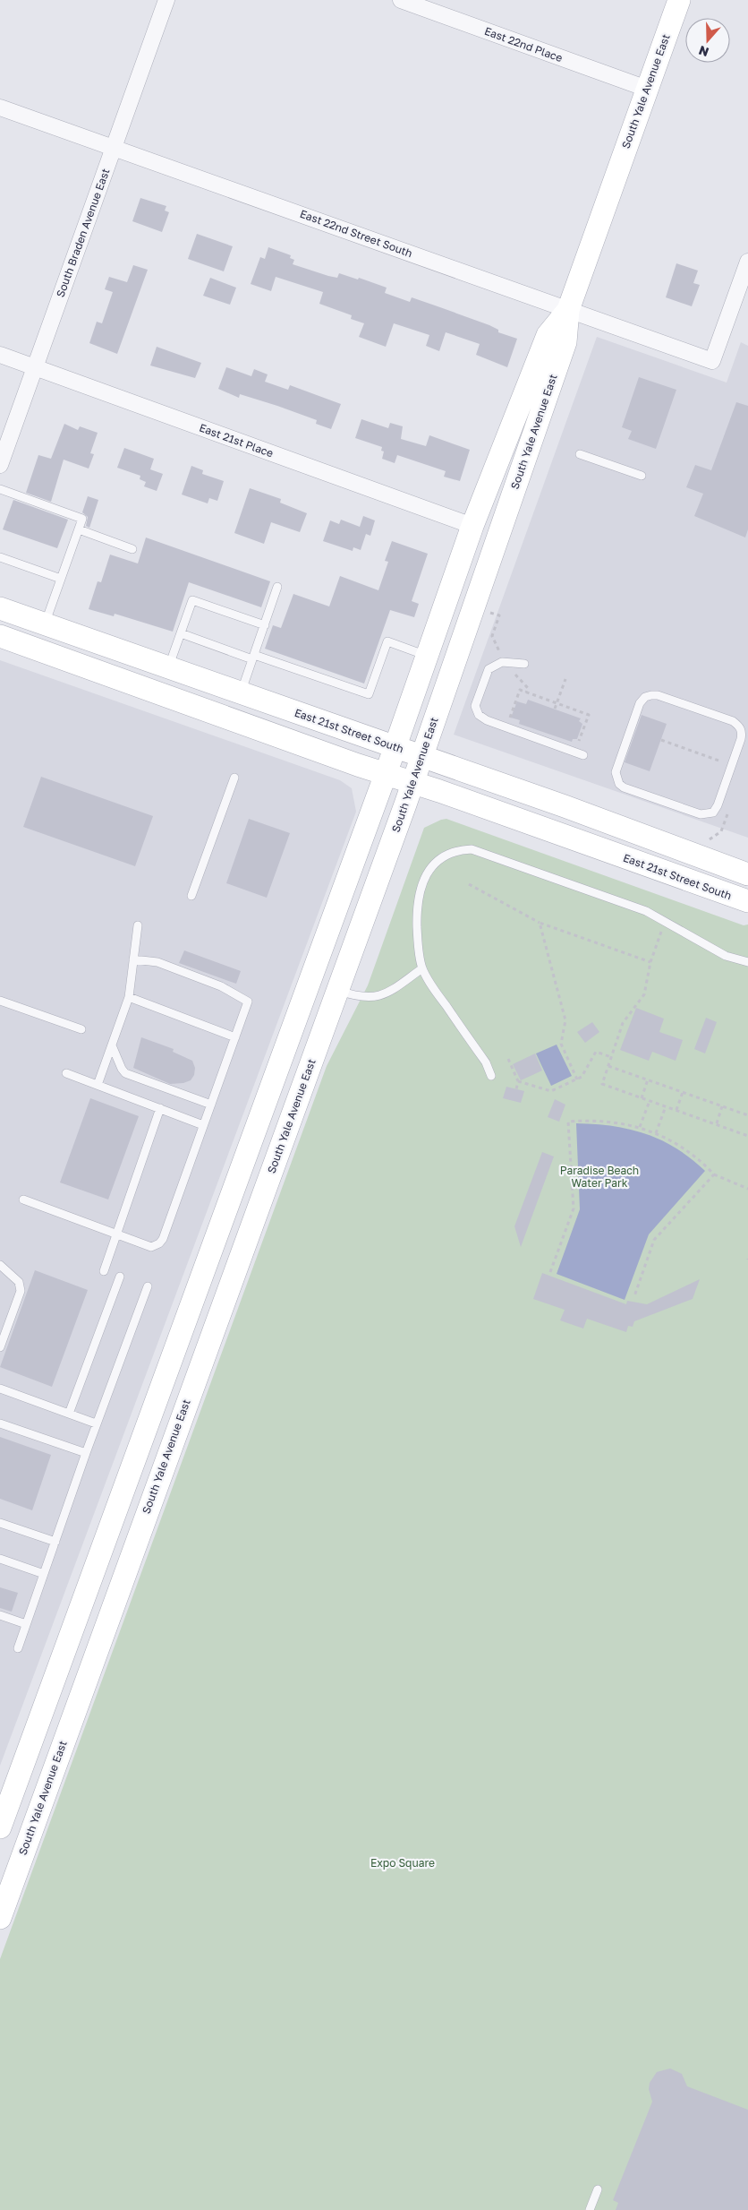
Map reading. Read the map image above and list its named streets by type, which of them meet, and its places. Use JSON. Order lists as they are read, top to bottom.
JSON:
{
  "streets": {
    "main road": ["South Yale Avenue East", "East 21st Street South"],
    "street": [
      "East 22nd Place",
      "South Braden Avenue East",
      "East 22nd Street South",
      "East 21st Place"
    ]
  },
  "crossings": [
    ["East 22nd Place", "South Yale Avenue East"],
    ["South Yale Avenue East", "East 22nd Street South"],
    ["South Yale Avenue East", "East 21st Place"],
    ["South Yale Avenue East", "East 21st Street South"],
    ["South Braden Avenue East", "East 22nd Street South"],
    ["South Braden Avenue East", "East 21st Place"]
  ],
  "parks": ["Paradise Beach Water Park", "Expo Square"],
  "north": "bottom"
}
